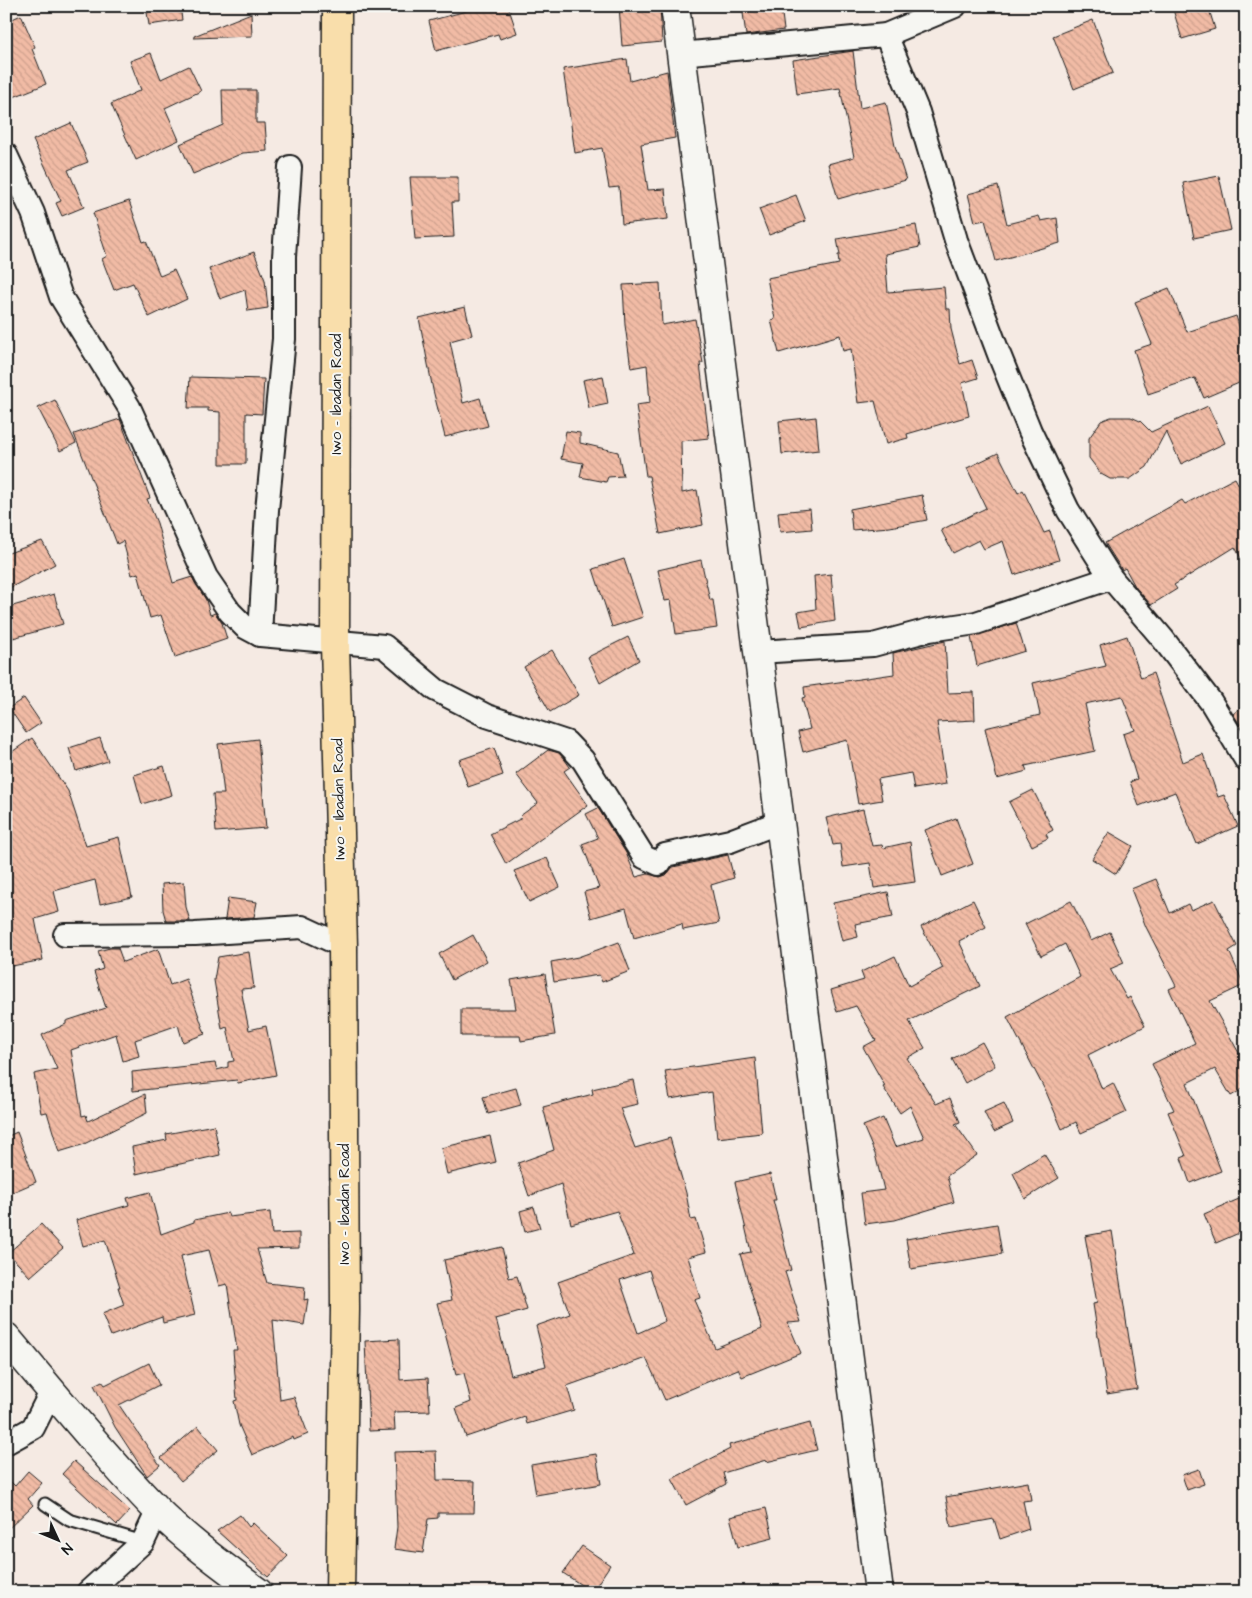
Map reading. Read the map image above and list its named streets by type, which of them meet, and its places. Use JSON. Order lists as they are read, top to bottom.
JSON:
{
  "streets": {
    "main road": ["Iwo - Ibadan Road"]
  },
  "north": "bottom right"
}
